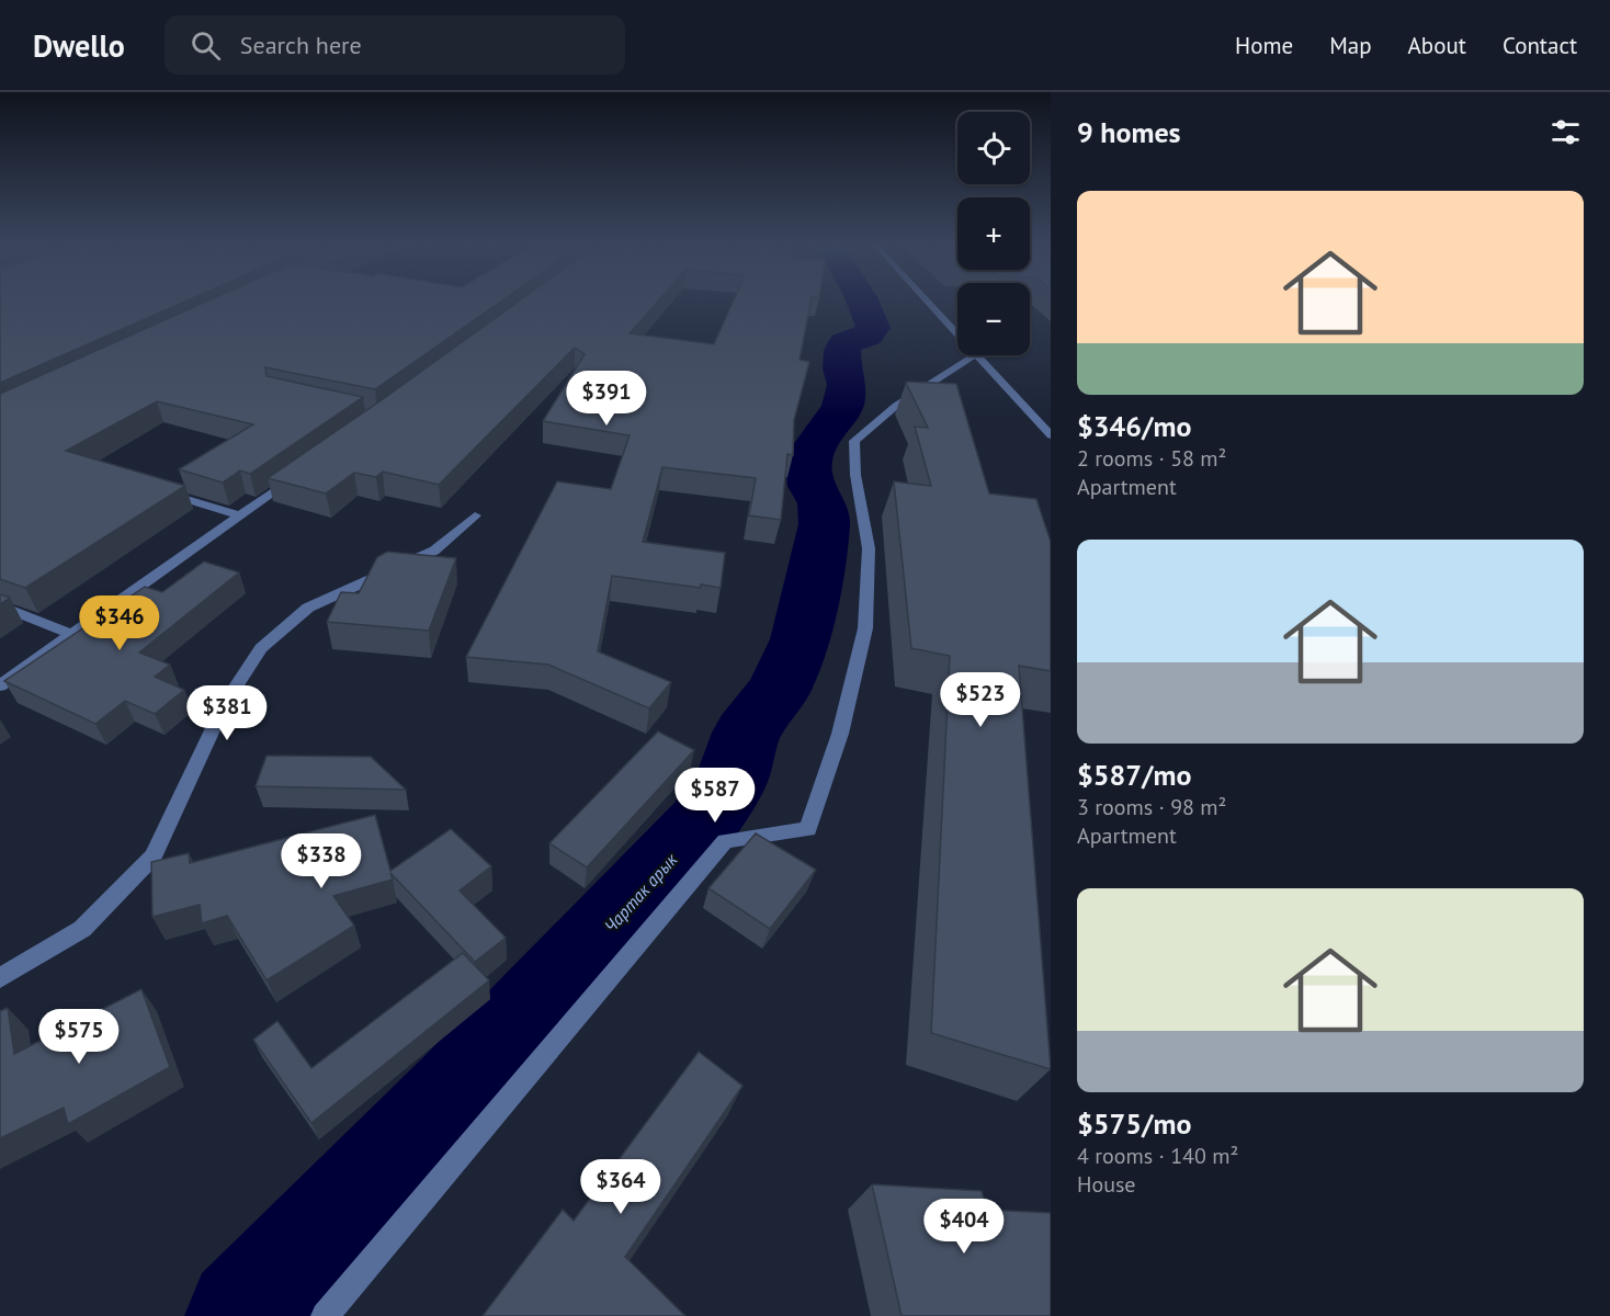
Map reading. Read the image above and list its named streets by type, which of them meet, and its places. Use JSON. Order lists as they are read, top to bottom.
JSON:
{
  "water": ["Чартак арык"],
  "page": {
    "header": "Dwello",
    "search": "Search here",
    "nav": [
      "Home",
      "Map",
      "About",
      "Contact"
    ],
    "heading": "9 homes",
    "map_buttons": ["+", "−"],
    "list": [
      {
        "name": "$346/mo",
        "note": "2 rooms · 58 m² · Apartment"
      },
      {
        "name": "$587/mo",
        "note": "3 rooms · 98 m² · Apartment"
      },
      {
        "name": "$575/mo",
        "note": "4 rooms · 140 m² · House"
      }
    ],
    "price": [
      "$391",
      "$346",
      "$523",
      "$381",
      "$587",
      "$338",
      "$575",
      "$364",
      "$404"
    ]
  }
}
